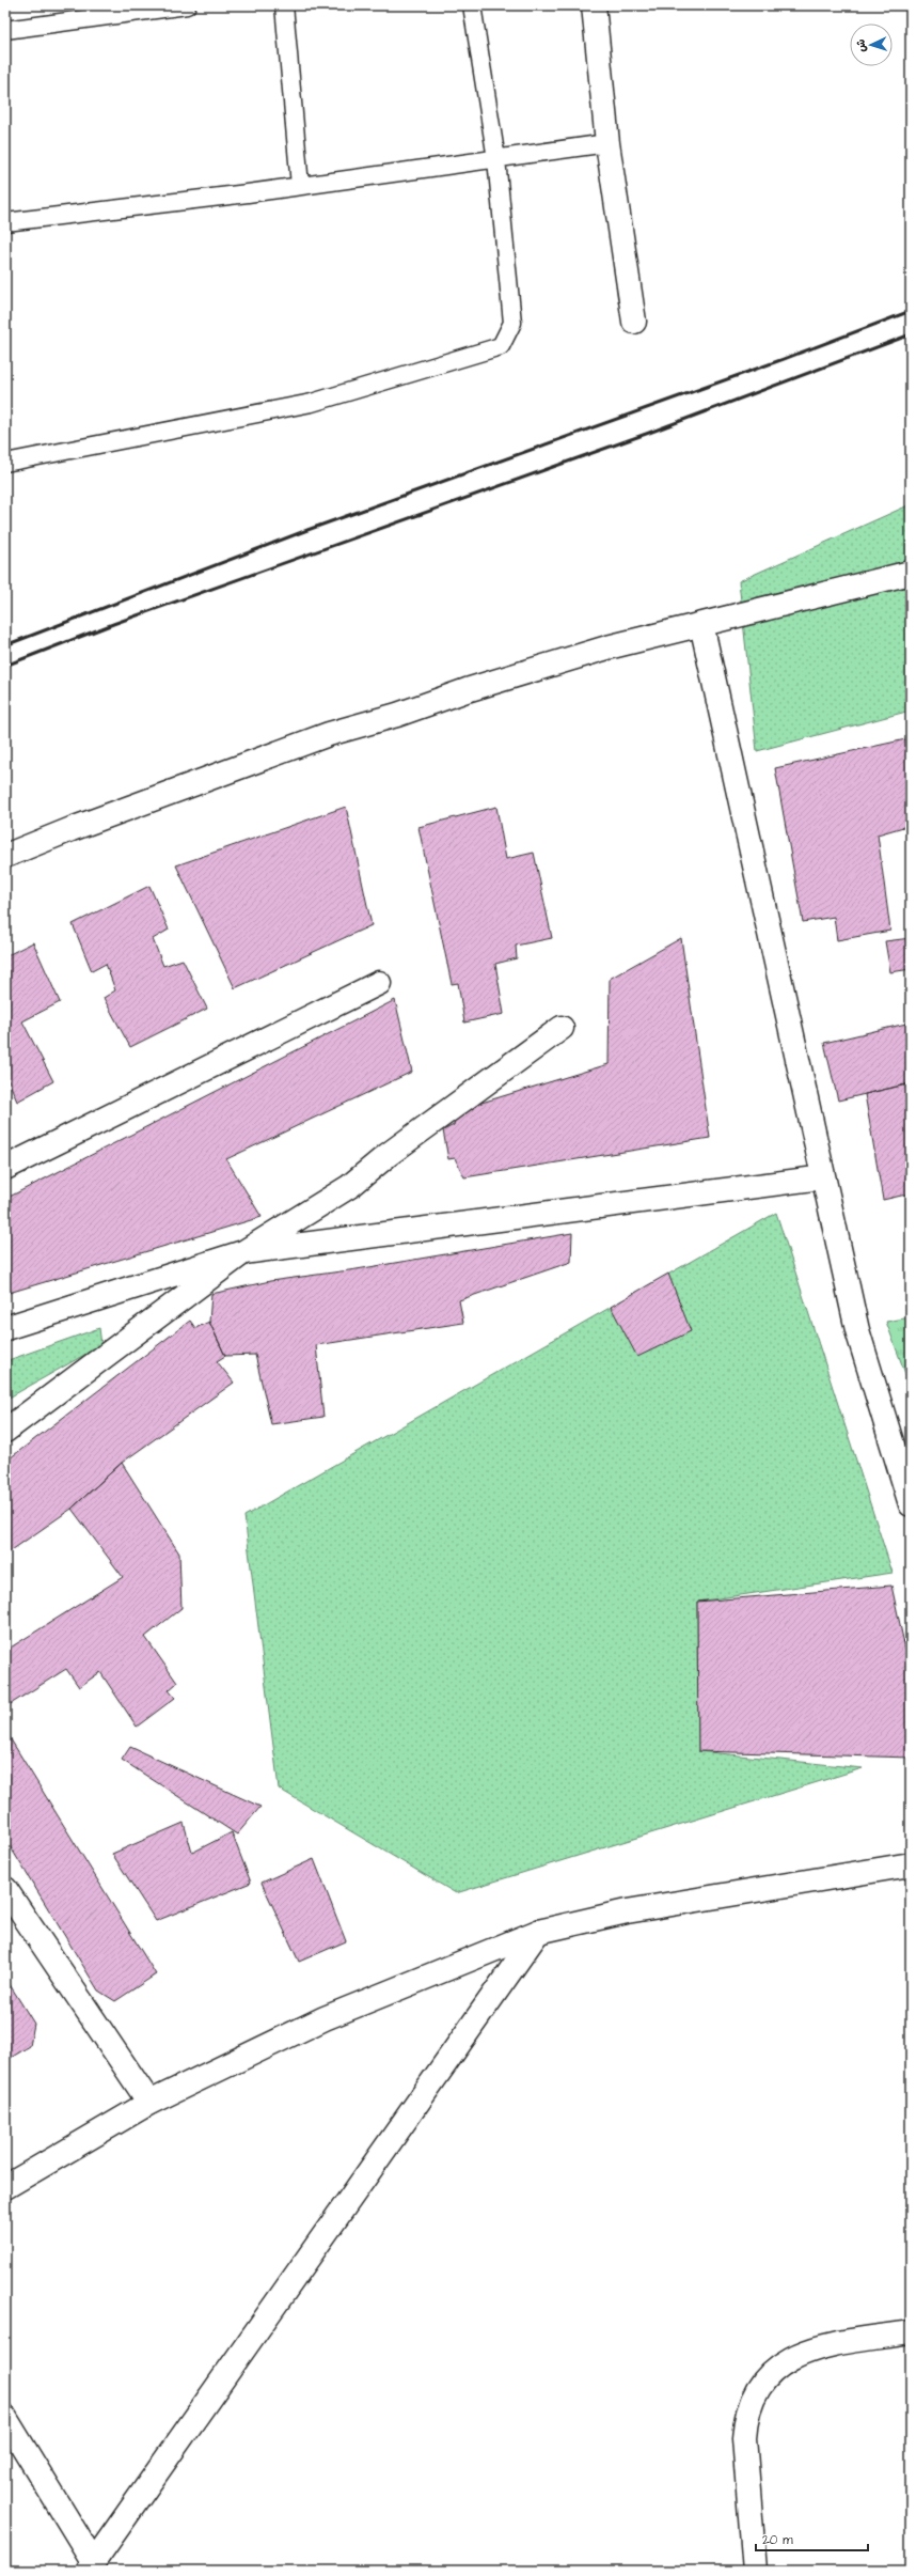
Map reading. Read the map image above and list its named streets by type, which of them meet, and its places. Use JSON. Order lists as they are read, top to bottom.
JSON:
{
  "scale_bar": "20 m",
  "north": "left"
}
